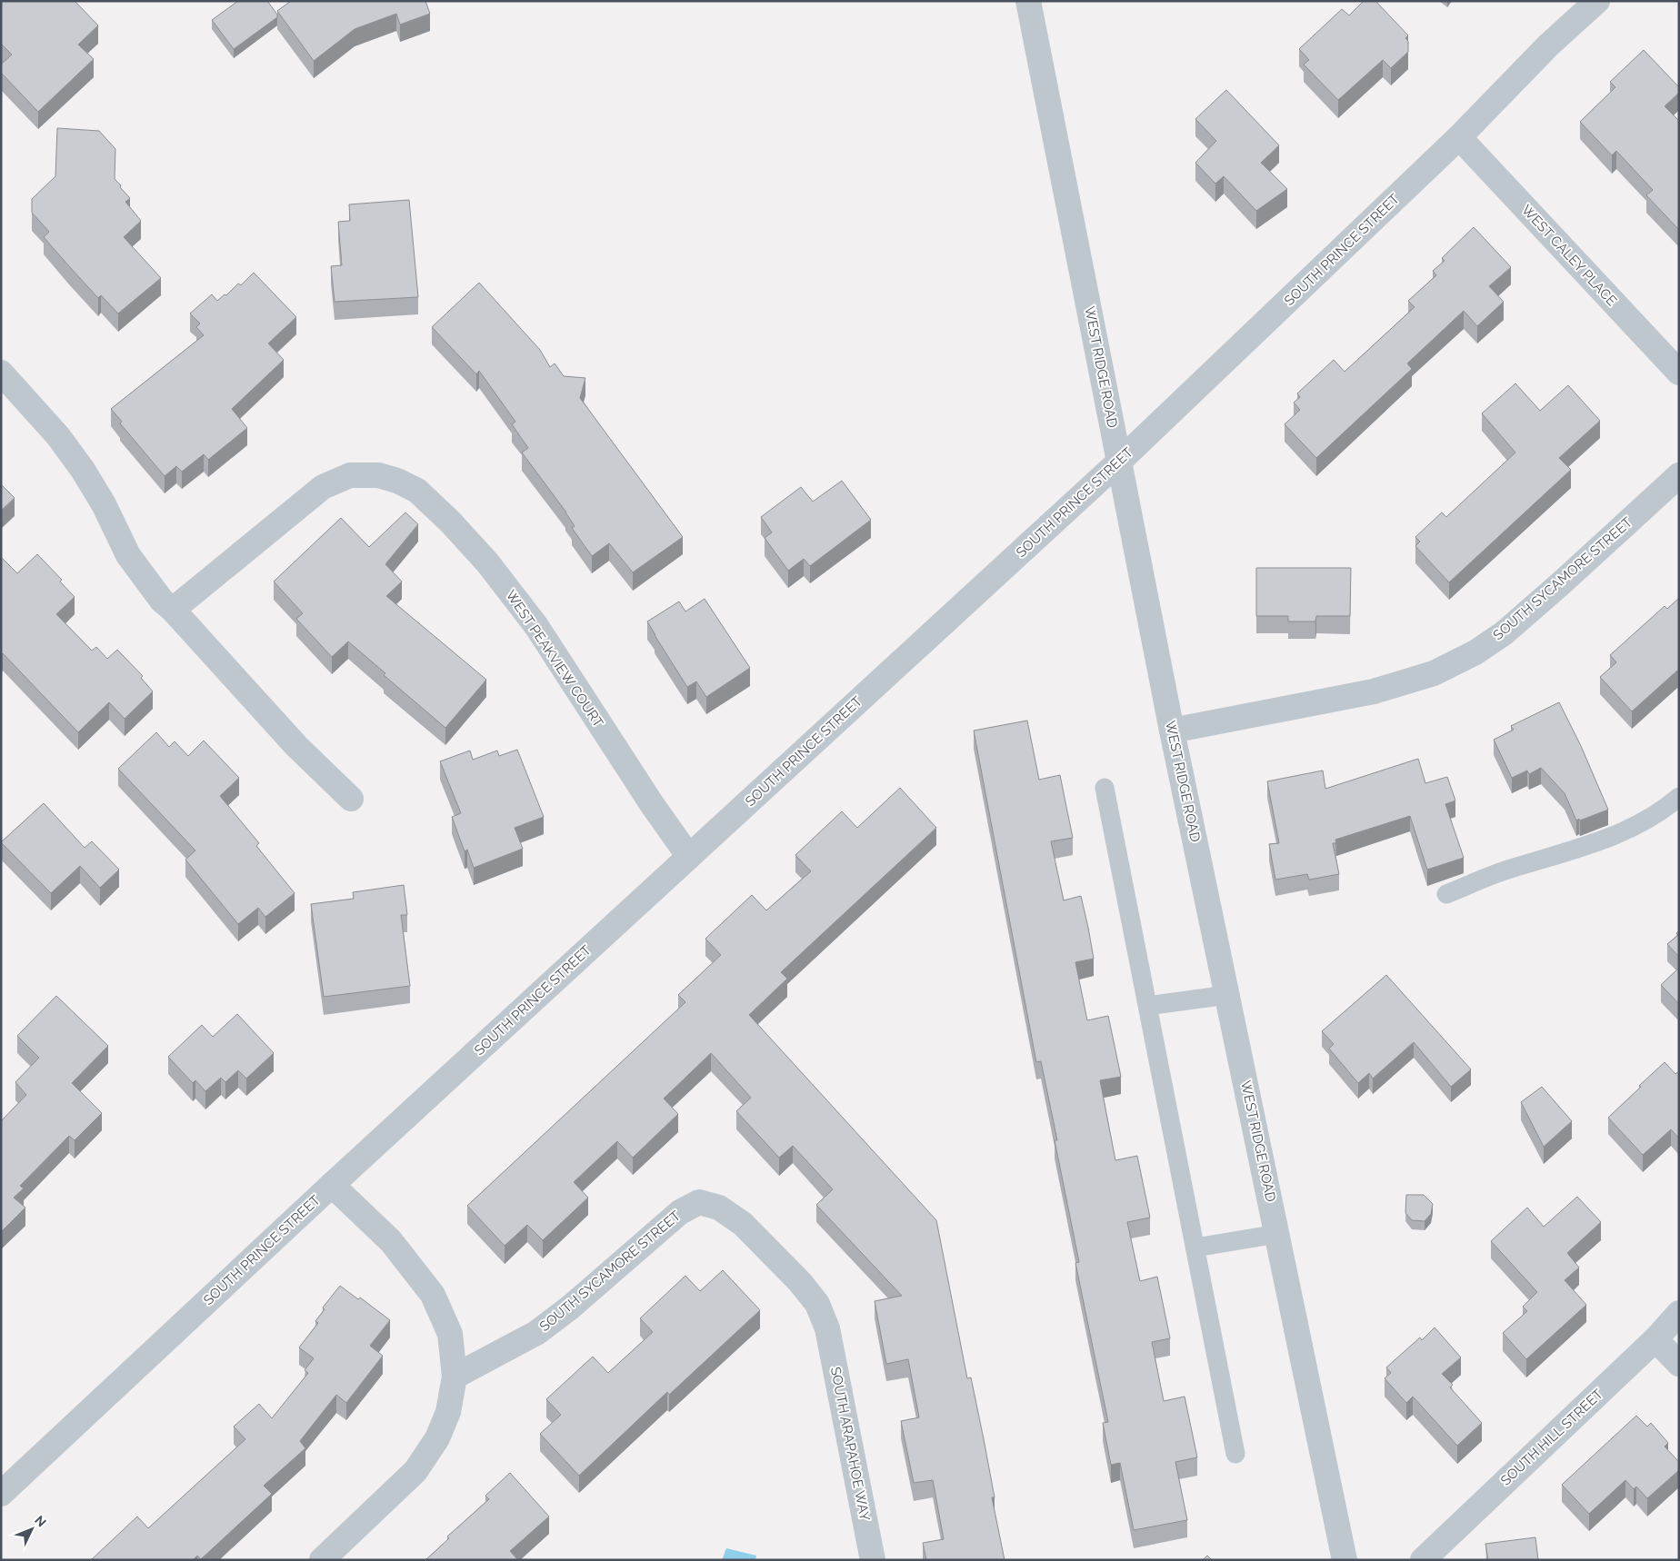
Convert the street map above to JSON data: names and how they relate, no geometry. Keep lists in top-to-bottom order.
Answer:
{
  "streets": {
    "street": [
      "SOUTH PRINCE STREET",
      "WEST CALEY PLACE",
      "WEST RIDGE ROAD",
      "SOUTH SYCAMORE STREET",
      "WEST PEAKVIEW COURT",
      "SOUTH HILL STREET",
      "SOUTH ARAPAHOE WAY"
    ]
  },
  "crossings": [
    ["SOUTH PRINCE STREET", "WEST CALEY PLACE"],
    ["SOUTH PRINCE STREET", "WEST RIDGE ROAD"],
    ["SOUTH PRINCE STREET", "WEST PEAKVIEW COURT"],
    ["WEST RIDGE ROAD", "SOUTH SYCAMORE STREET"],
    ["SOUTH SYCAMORE STREET", "SOUTH ARAPAHOE WAY"]
  ],
  "north": "top right"
}
